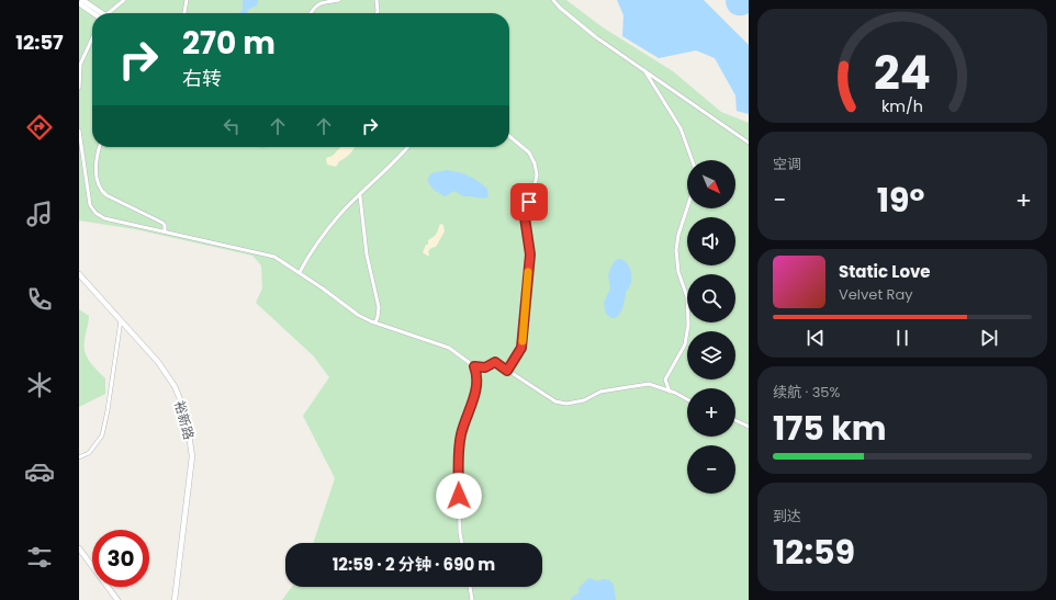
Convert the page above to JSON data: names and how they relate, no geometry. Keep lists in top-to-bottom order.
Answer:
{
  "streets": {
    "street": ["裕新路"]
  },
  "north": "bottom right",
  "page": {
    "tabs": "12:57",
    "turn": ["270 m", "右转"],
    "tile": [
      "空调",
      ["续航 · 35%", "175 km"],
      ["到达", "12:59"]
    ],
    "map_buttons": ["+", "−"],
    "heat": ["−", "19°", "+"],
    "song": ["Static Love", "Velvet Ray"],
    "limit": "30",
    "trip": "12:59 · 2 分钟 · 690 m",
    "gauge": ["24", "km/h"]
  }
}
